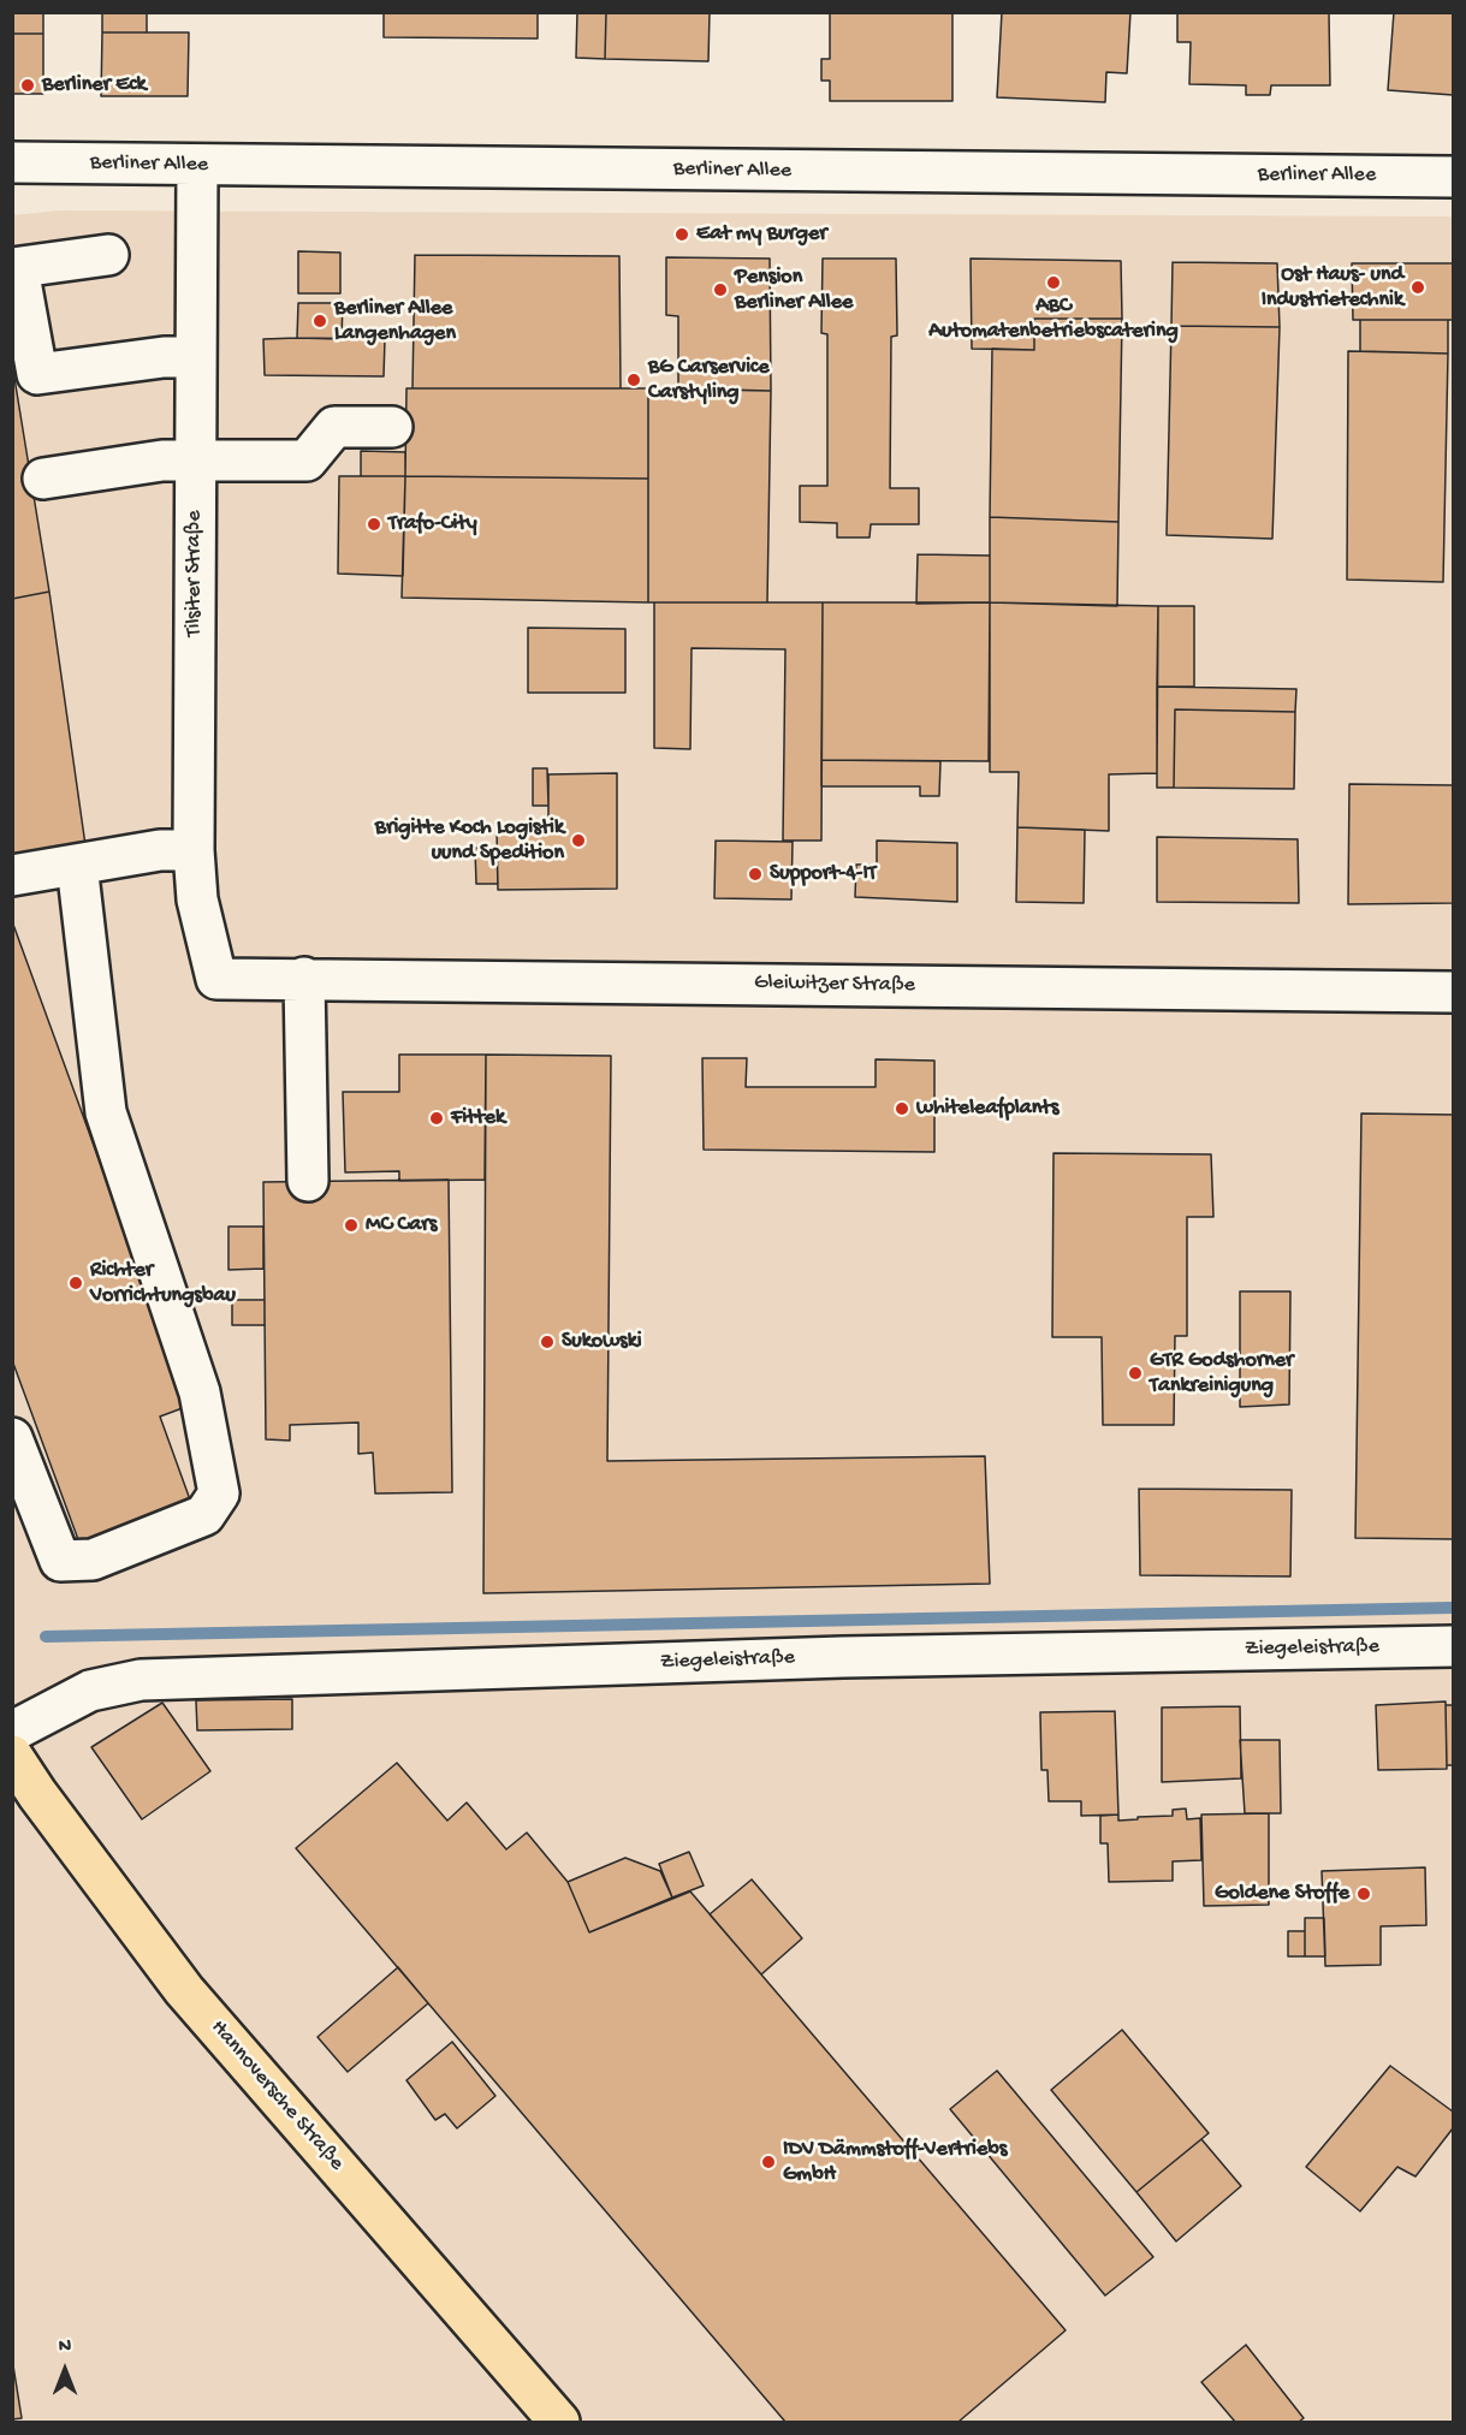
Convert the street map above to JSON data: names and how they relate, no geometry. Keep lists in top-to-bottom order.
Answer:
{
  "streets": {
    "main road": ["Hannoversche Straße"],
    "street": [
      "Berliner Allee",
      "Tilsiter Straße",
      "Gleiwitzer Straße",
      "Ziegeleistraße"
    ]
  },
  "crossings": [
    ["Berliner Allee", "Tilsiter Straße"],
    ["Tilsiter Straße", "Gleiwitzer Straße"]
  ],
  "places": [
    "Berliner Eck",
    "Eat my Burger",
    "ABC Automatenbetriebscatering",
    "Ost Haus- und Industrietechnik",
    "Pension Berliner Allee",
    "Berliner Allee Langenhagen",
    "BG Carservice Carstyling",
    "Trafo-City",
    "Brigitte Koch Logistik uund Spedition",
    "Support-4-IT",
    "whiteleafplants",
    "Fittek",
    "MC Cars",
    "Richter Vorrichtungsbau",
    "Sukowski",
    "GTR Godshorner Tankreinigung",
    "Goldene Stoffe",
    "IDV Dämmstoff-Vertriebs GmbH"
  ],
  "north": "top"
}
